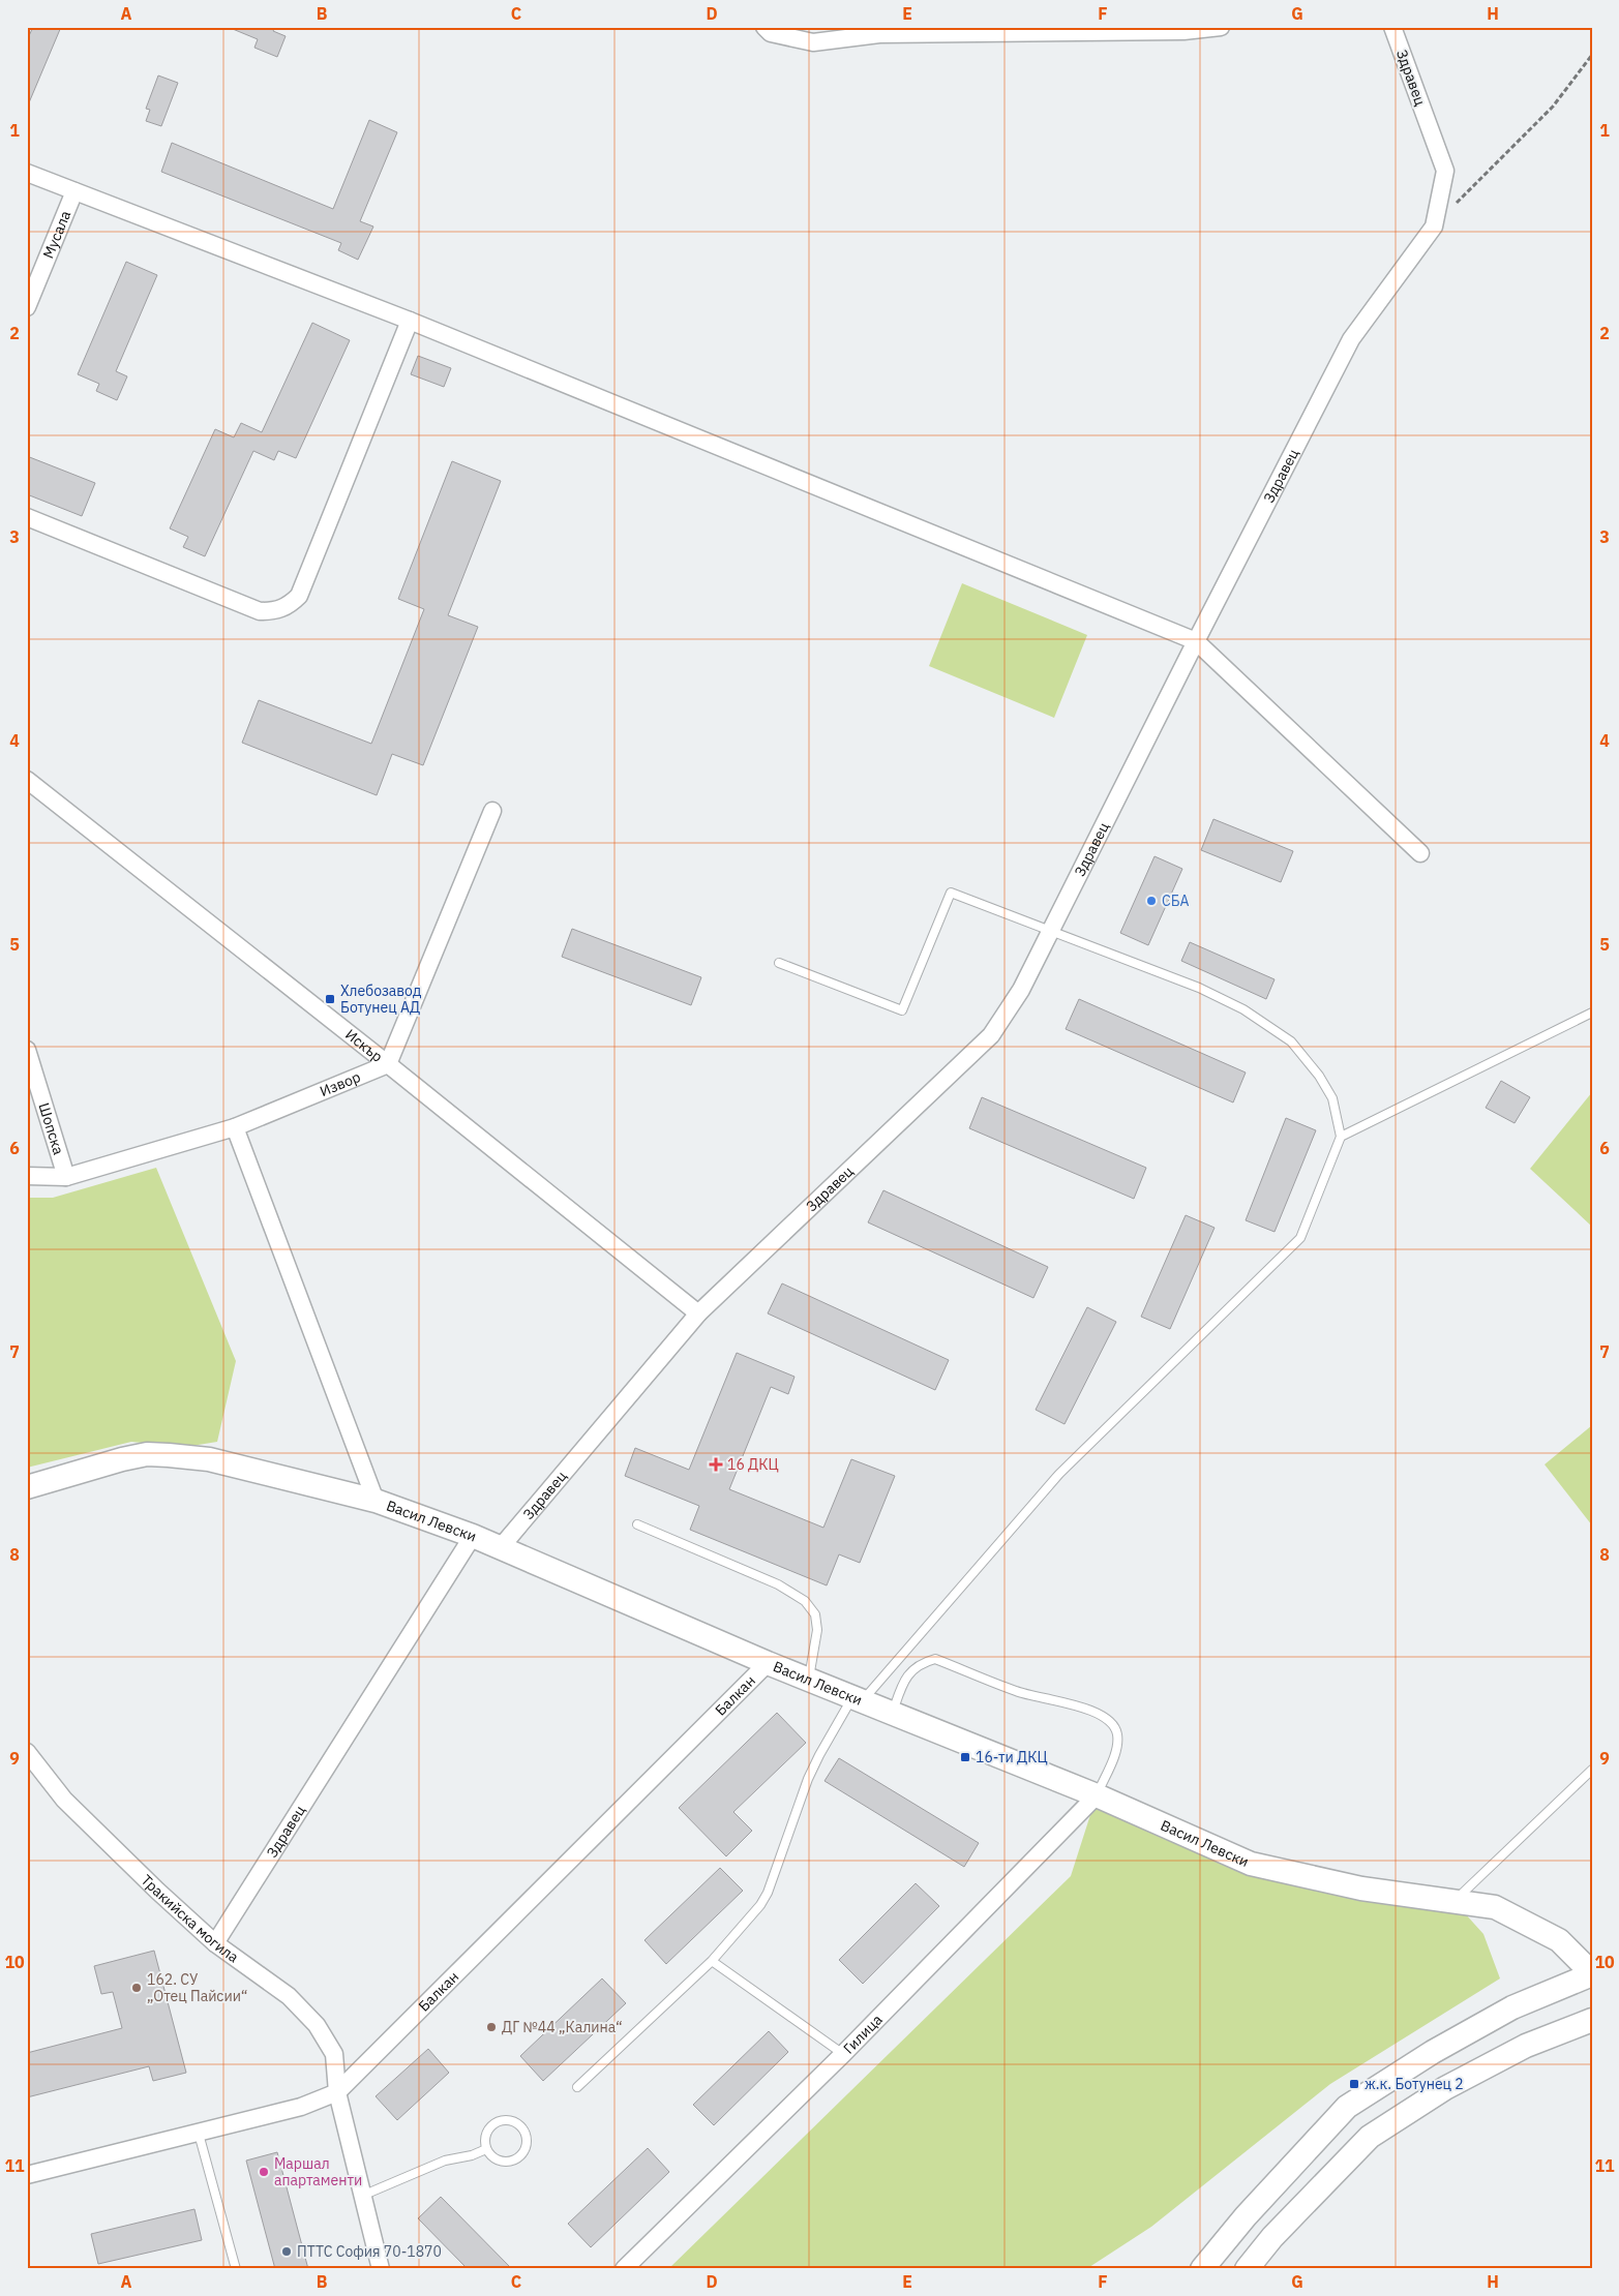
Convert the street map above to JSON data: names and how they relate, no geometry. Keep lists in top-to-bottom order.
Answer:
{
  "streets": {
    "street": [
      "Здравец",
      "Мусала",
      "Искър",
      "Извор",
      "Шопска",
      "Васил Левски",
      "Балкан",
      "Тракийска могила",
      "Гилица"
    ]
  },
  "crossings": [
    ["Здравец", "Искър"],
    ["Здравец", "Васил Левски"],
    ["Здравец", "Тракийска могила"],
    ["Искър", "Извор"],
    ["Извор", "Шопска"],
    ["Васил Левски", "Балкан"],
    ["Васил Левски", "Гилица"],
    ["Балкан", "Тракийска могила"]
  ],
  "places": {
    "other": [
      "СБА",
      "162. СУ „Отец Пайсии“",
      "ДГ №44 „Калина“",
      "Маршал апартаменти",
      "ПТТС София 70-1870"
    ],
    "transit": ["Хлебозавод Ботунец АД", "16-ти ДКЦ", "ж.к. Ботунец 2"],
    "health": ["16 ДКЦ"]
  },
  "grid": {
    "columns": [
      "A",
      "B",
      "C",
      "D",
      "E",
      "F",
      "G",
      "H"
    ],
    "rows": [
      "1",
      "2",
      "3",
      "4",
      "5",
      "6",
      "7",
      "8",
      "9",
      "10",
      "11"
    ]
  }
}
